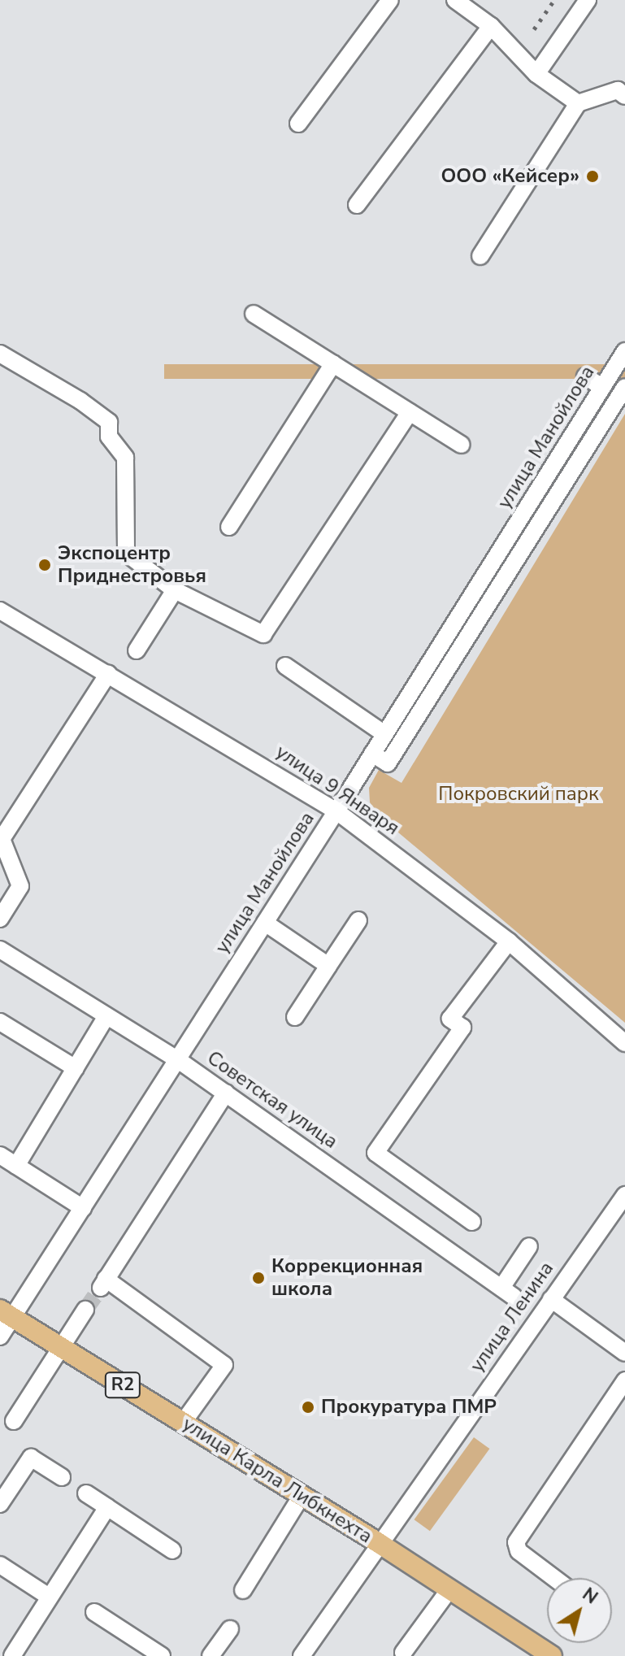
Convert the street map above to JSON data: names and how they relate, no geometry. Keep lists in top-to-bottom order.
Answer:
{
  "streets": {
    "main road": ["R2", "улица Карла Либкнехта"],
    "street": [
      "улица Манойлова",
      "улица 9 Января",
      "Советская улица",
      "улица Ленина"
    ]
  },
  "crossings": [
    ["улица Манойлова", "улица 9 Января"],
    ["улица Манойлова", "Советская улица"],
    ["улица Манойлова", "улица Карла Либкнехта"],
    ["улица Ленина", "улица Карла Либкнехта"]
  ],
  "parks": ["Покровский парк"],
  "places": [
    "ООО «Кейсер»",
    "Экспоцентр Приднестровья",
    "Коррекционная школа",
    "Прокуратура ПМР"
  ],
  "north": "top right"
}
